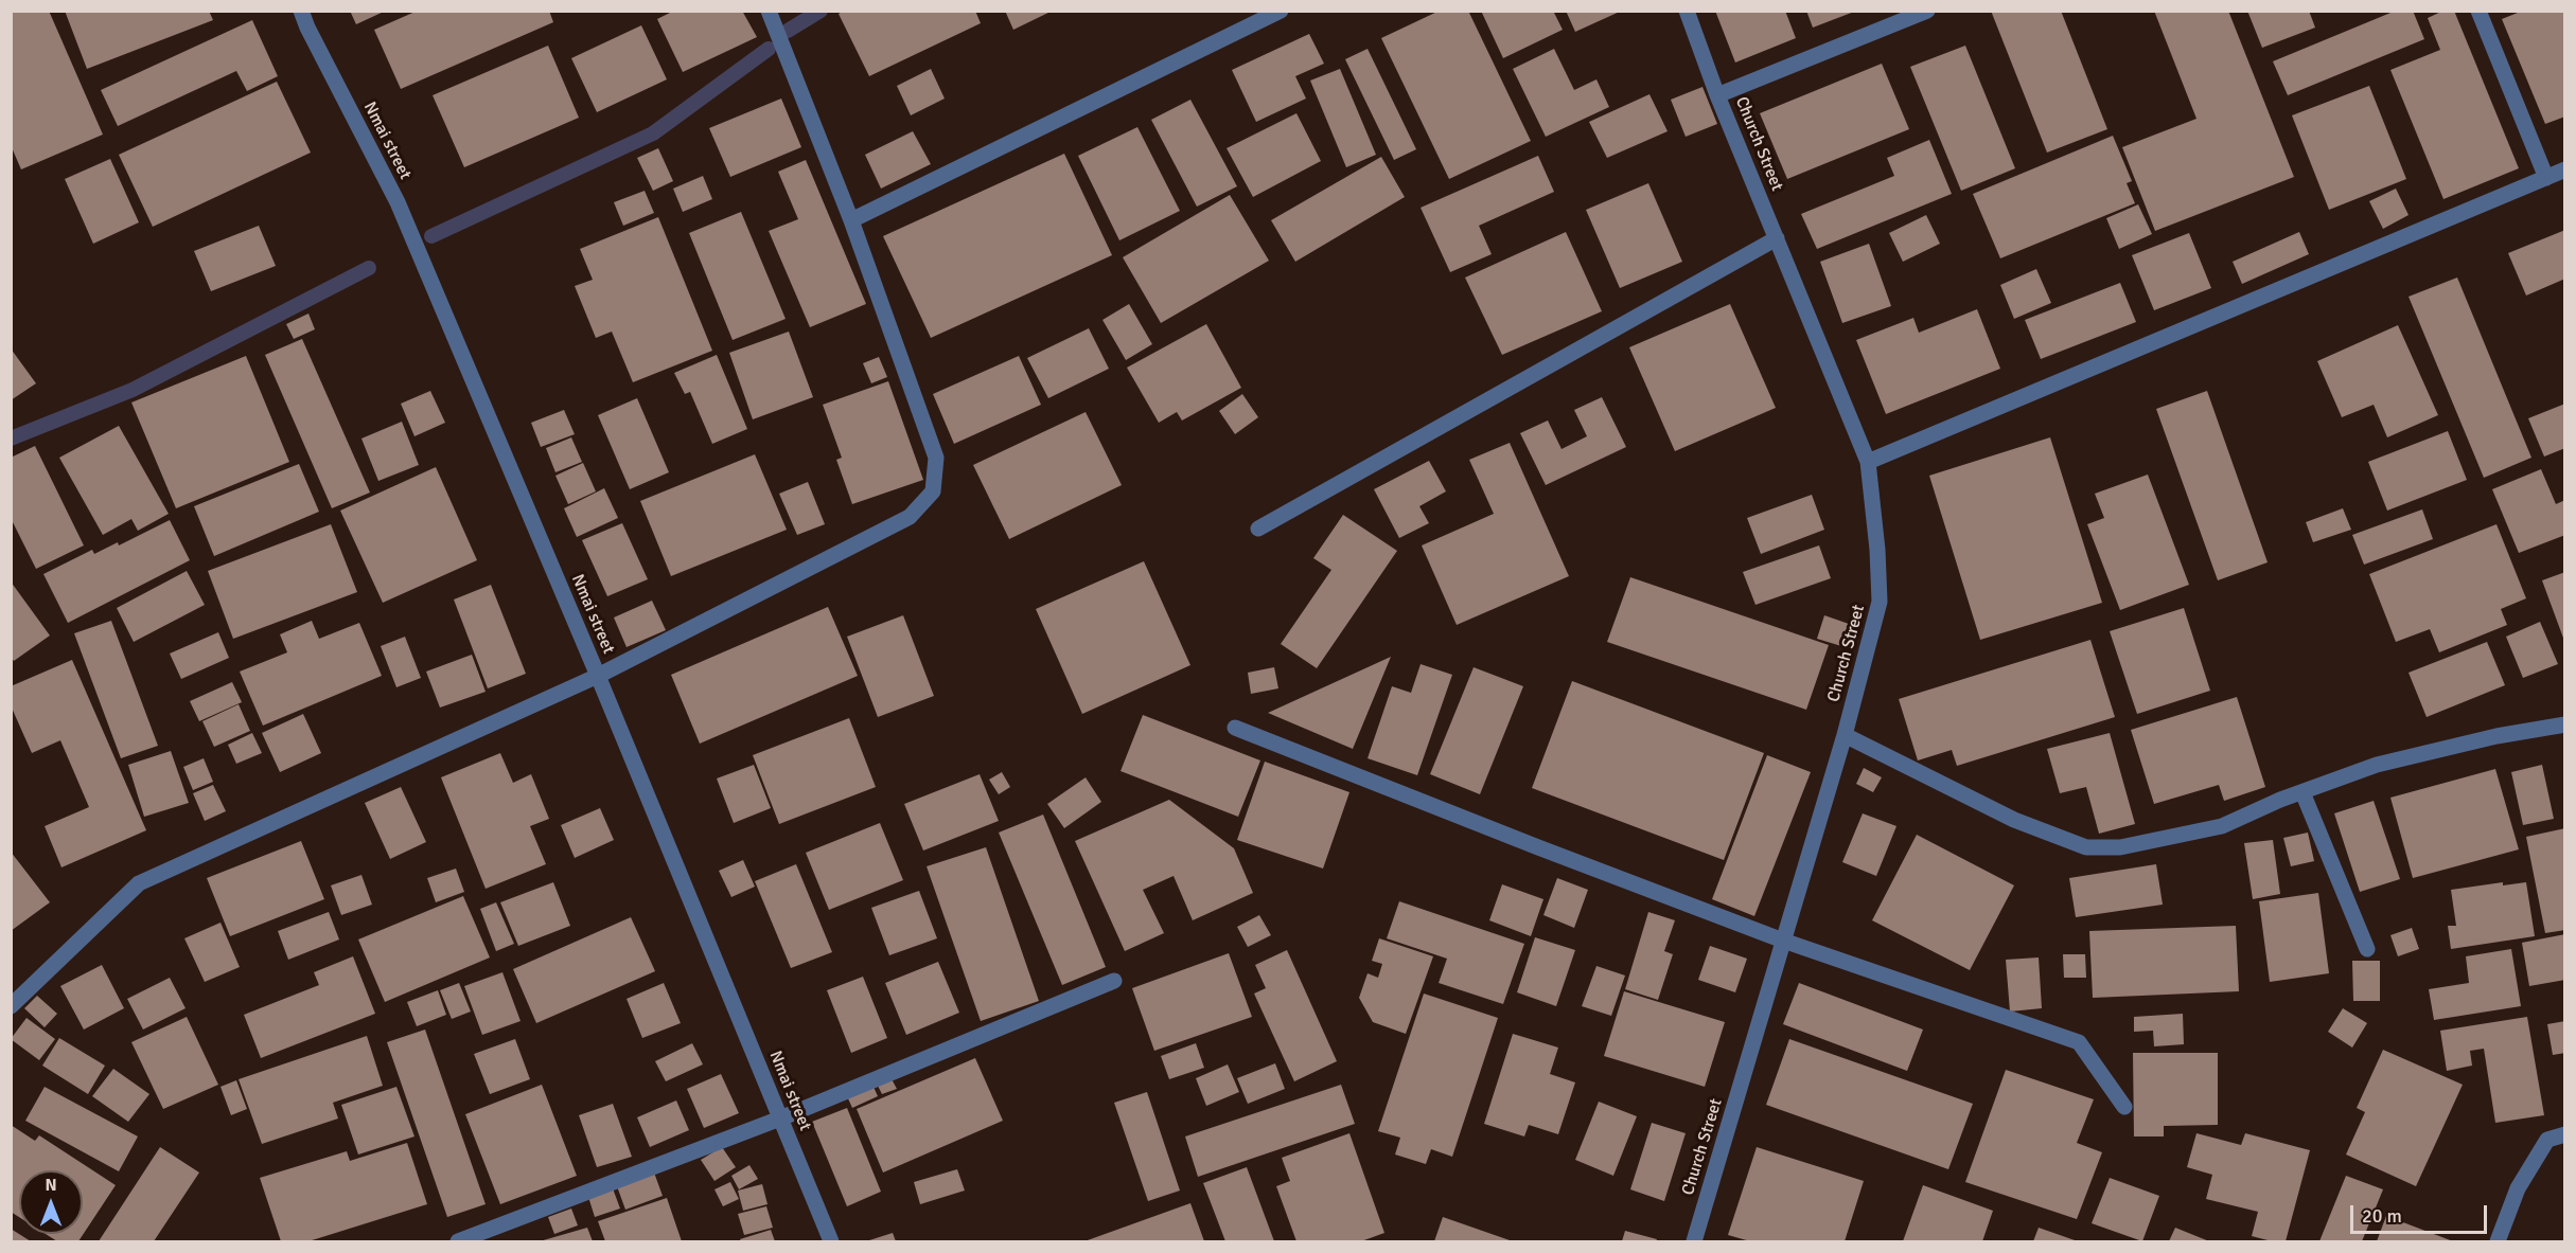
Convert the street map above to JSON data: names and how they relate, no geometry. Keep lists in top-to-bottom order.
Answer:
{
  "streets": {
    "street": ["Nmai street", "Church Street"]
  },
  "scale_bar": "20 m",
  "north": "top"
}
